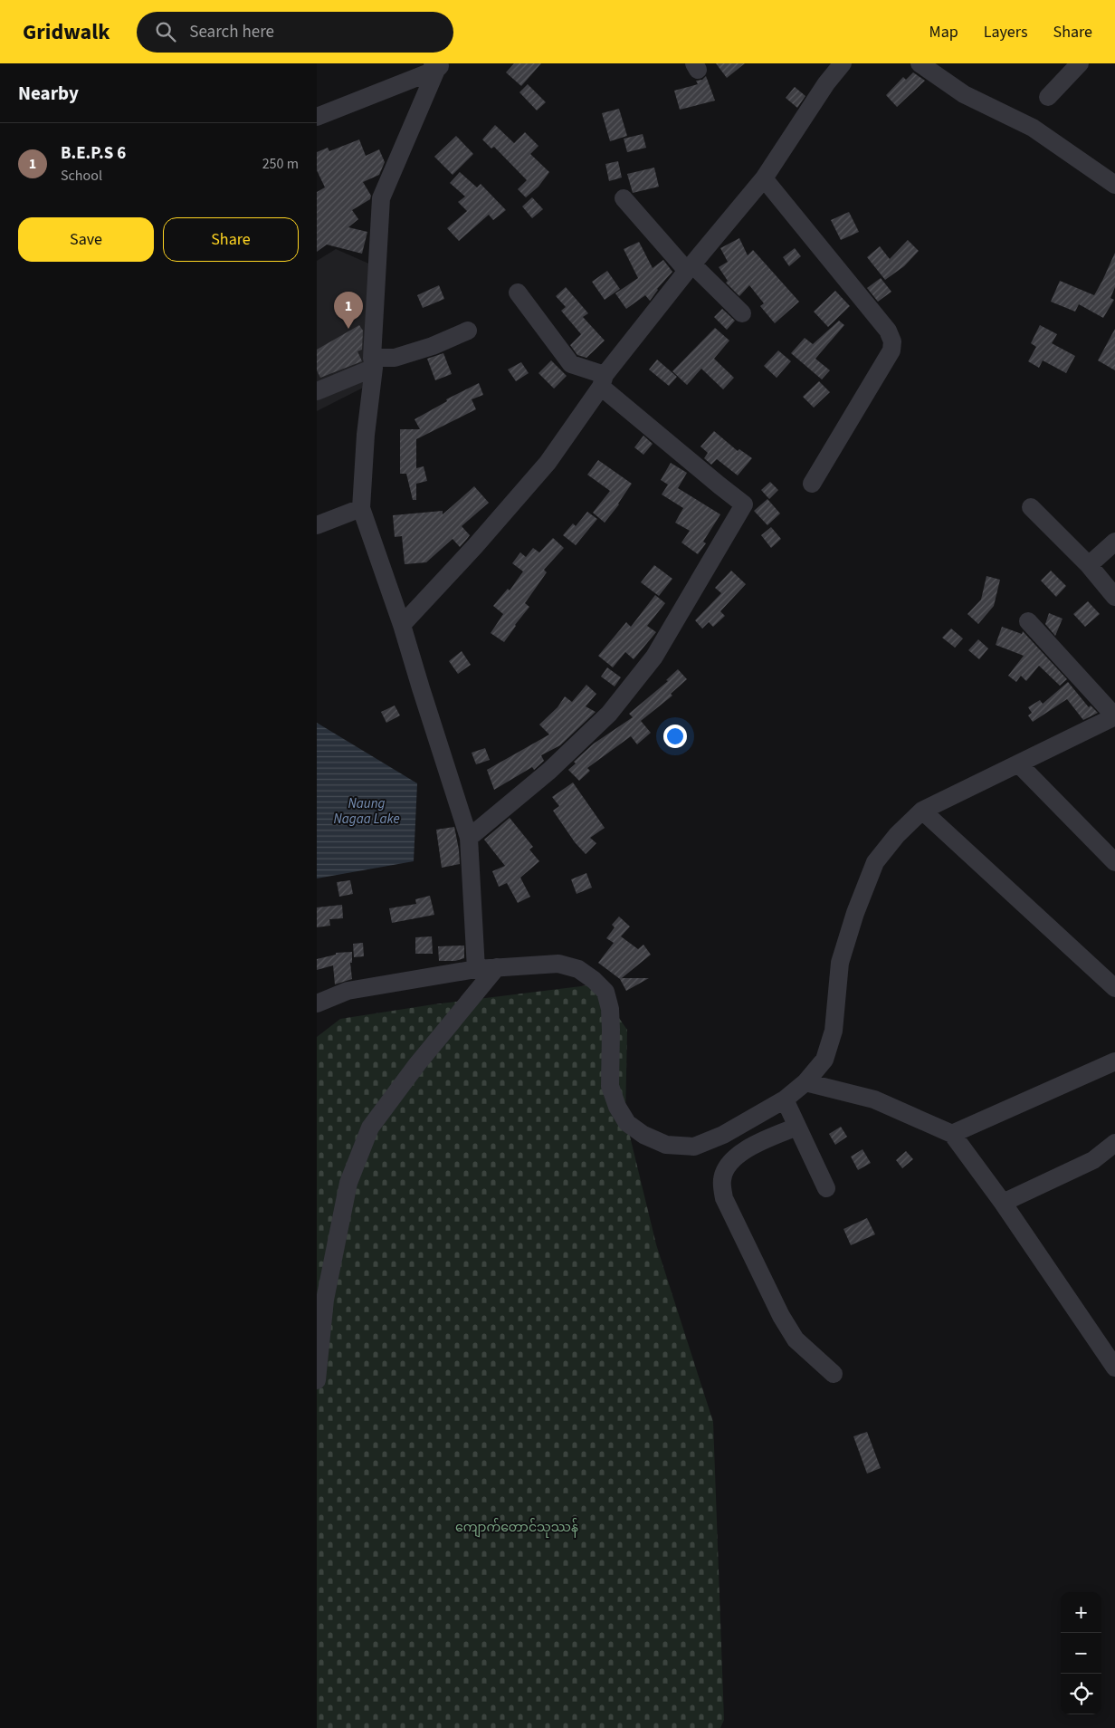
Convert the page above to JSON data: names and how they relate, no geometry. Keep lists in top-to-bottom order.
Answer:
{
  "water": ["Naung Nagaa Lake"],
  "parks": ["ကျောက်တောင်သုဿန်"],
  "page": {
    "header": "Gridwalk",
    "search": "Search here",
    "nav": ["Map", "Layers", "Share"],
    "heading": "Nearby",
    "list": [
      {
        "mark": "1",
        "name": "B.E.P.S 6",
        "note": "School",
        "value": "250 m"
      }
    ],
    "buttons": ["Save", "Share"],
    "pins": "1",
    "map_buttons": ["+", "−"]
  }
}
